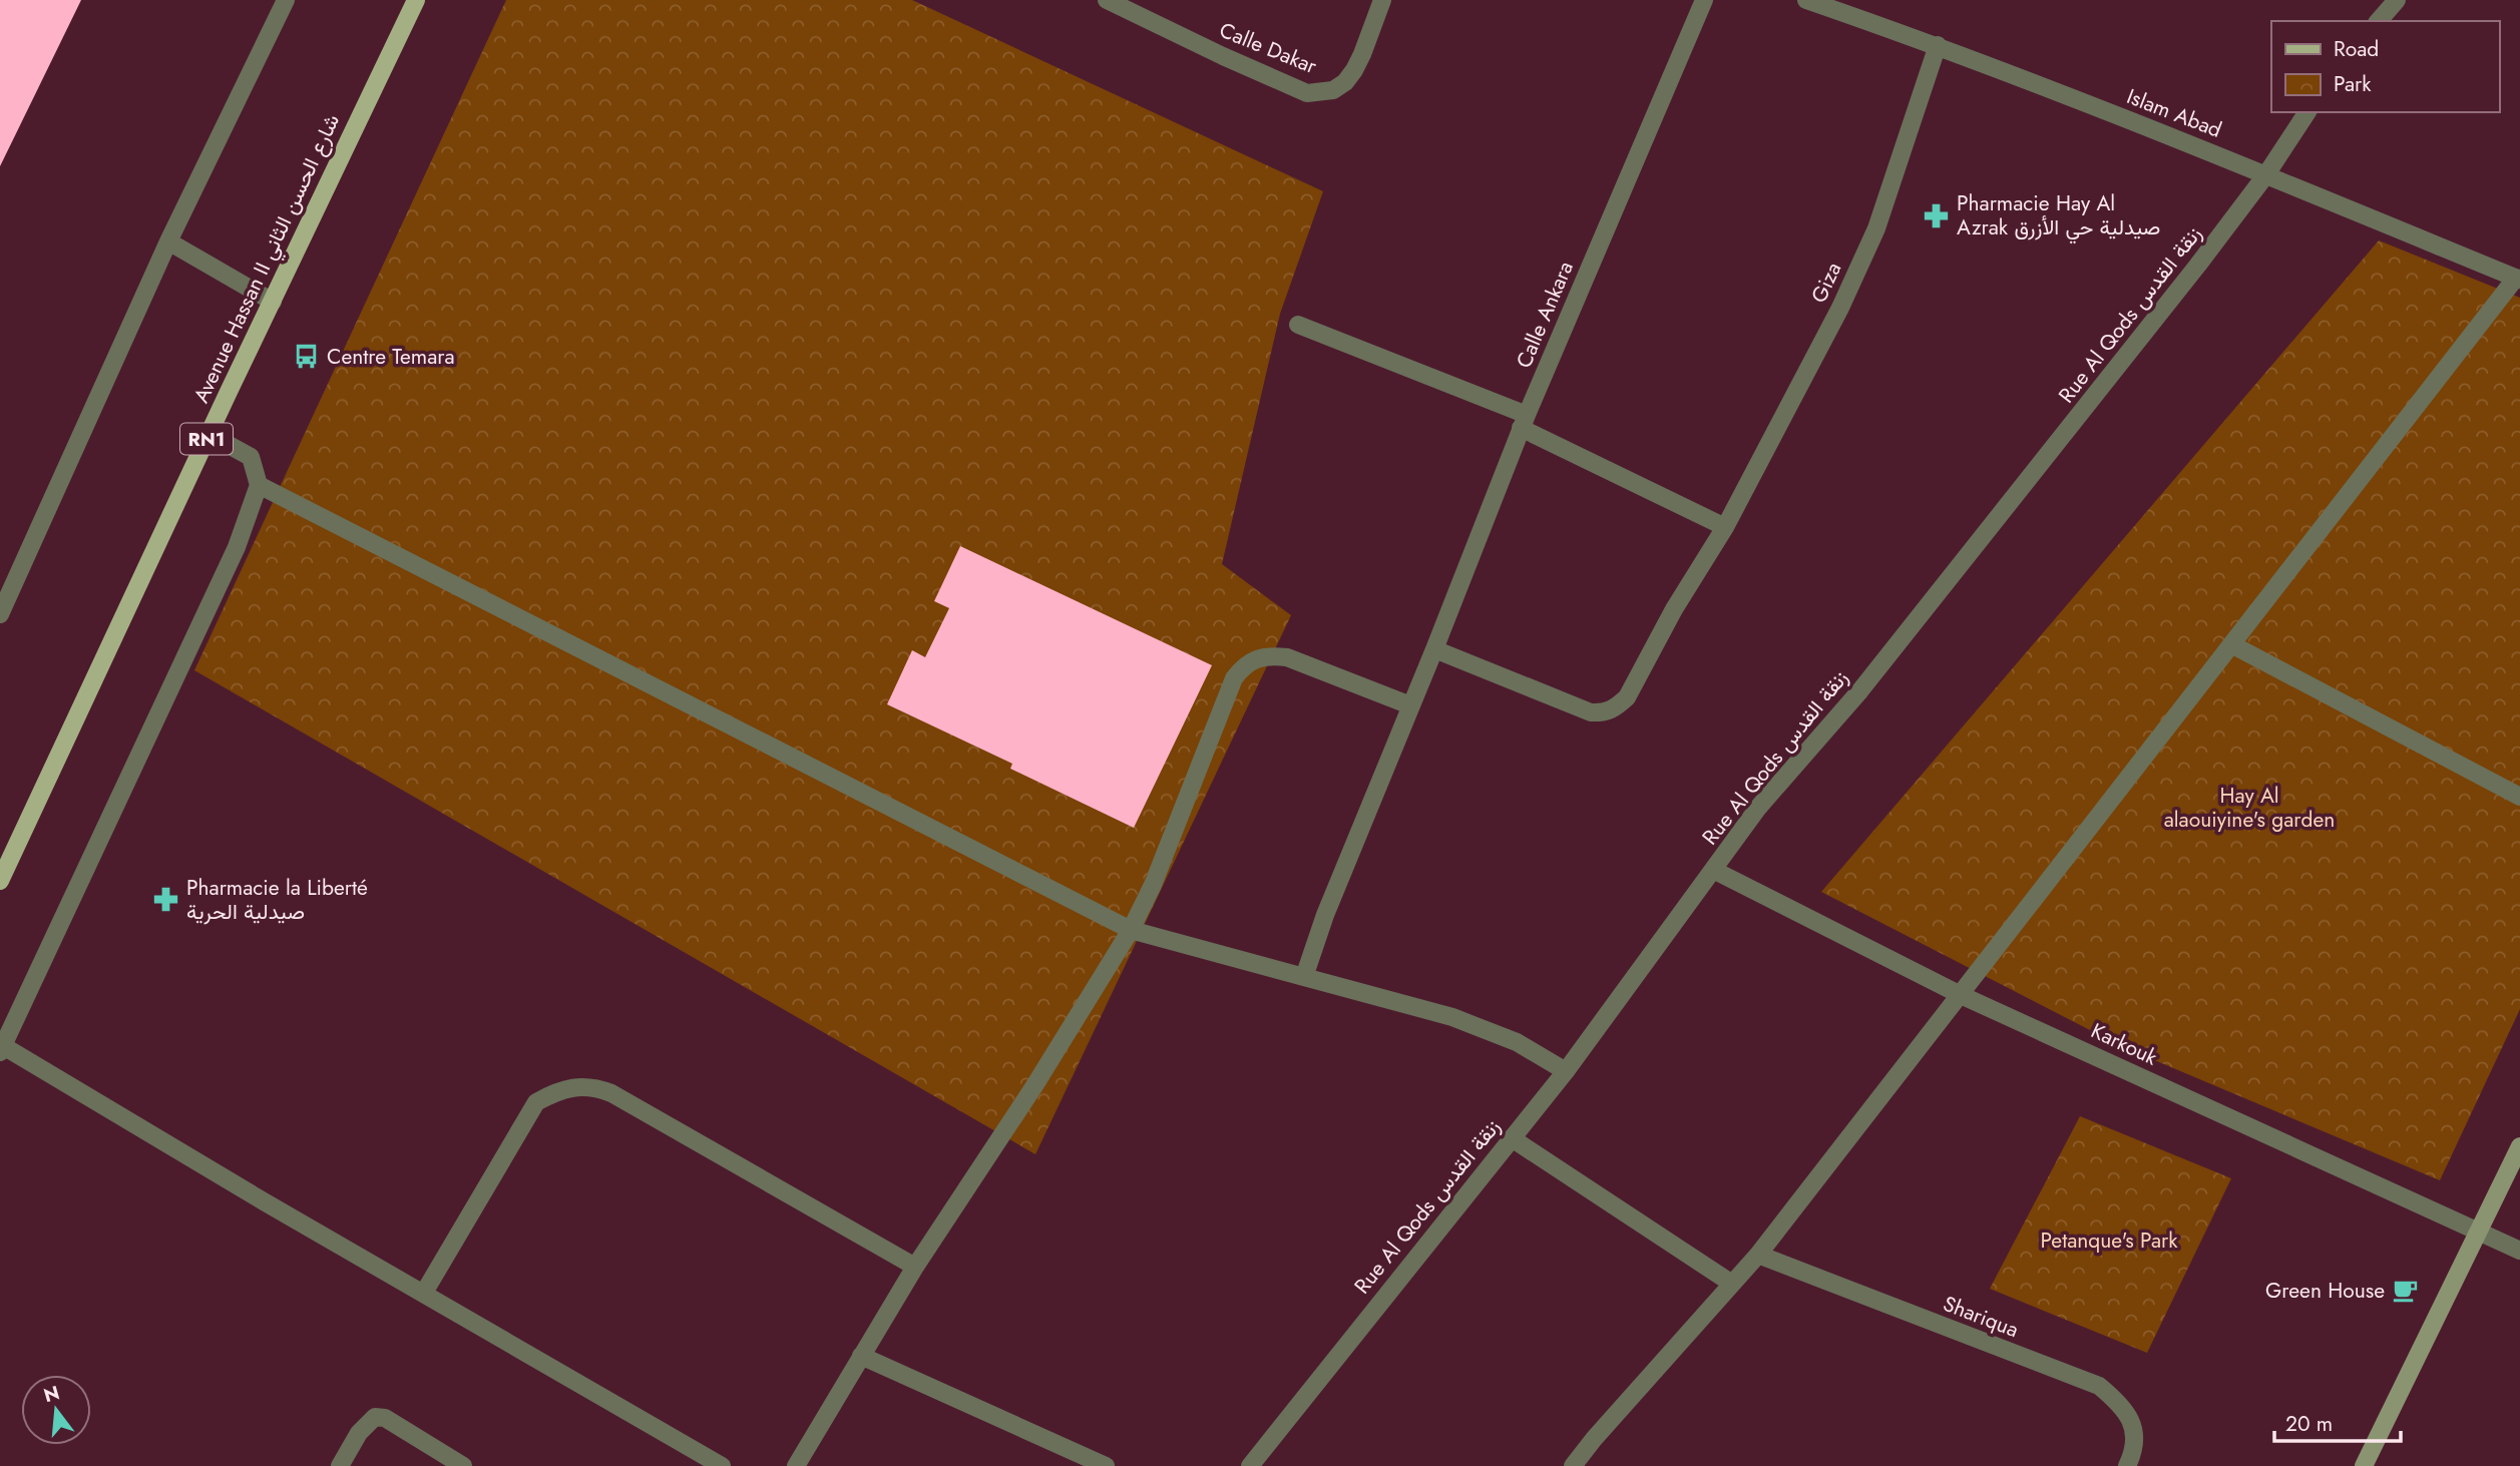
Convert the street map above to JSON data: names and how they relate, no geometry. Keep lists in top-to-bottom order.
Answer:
{
  "streets": {
    "main road": ["Avenue Hassan II شارع الحسن الثاني", "RN1"],
    "street": [
      "Calle Dakar",
      "Islam Abad",
      "Giza",
      "Calle Ankara",
      "Rue Al Qods زنقة القدس",
      "Karkouk",
      "Shariqua"
    ]
  },
  "crossings": [
    ["Islam Abad", "Giza"],
    ["Islam Abad", "Rue Al Qods زنقة القدس"],
    ["Giza", "Calle Ankara"],
    ["Rue Al Qods زنقة القدس", "Karkouk"]
  ],
  "parks": ["Hay Al alaouiyine's garden", "Petanque's Park"],
  "places": {
    "pharmacy": ["Pharmacie Hay Al Azrak صيدلية حي الأزرق", "Pharmacie la Liberté صيدلية الحرية"],
    "bus stop": ["Centre Temara"],
    "cafe": ["Green House"]
  },
  "legend": ["Road", "Park"],
  "scale_bar": "20 m",
  "north": "top"
}
